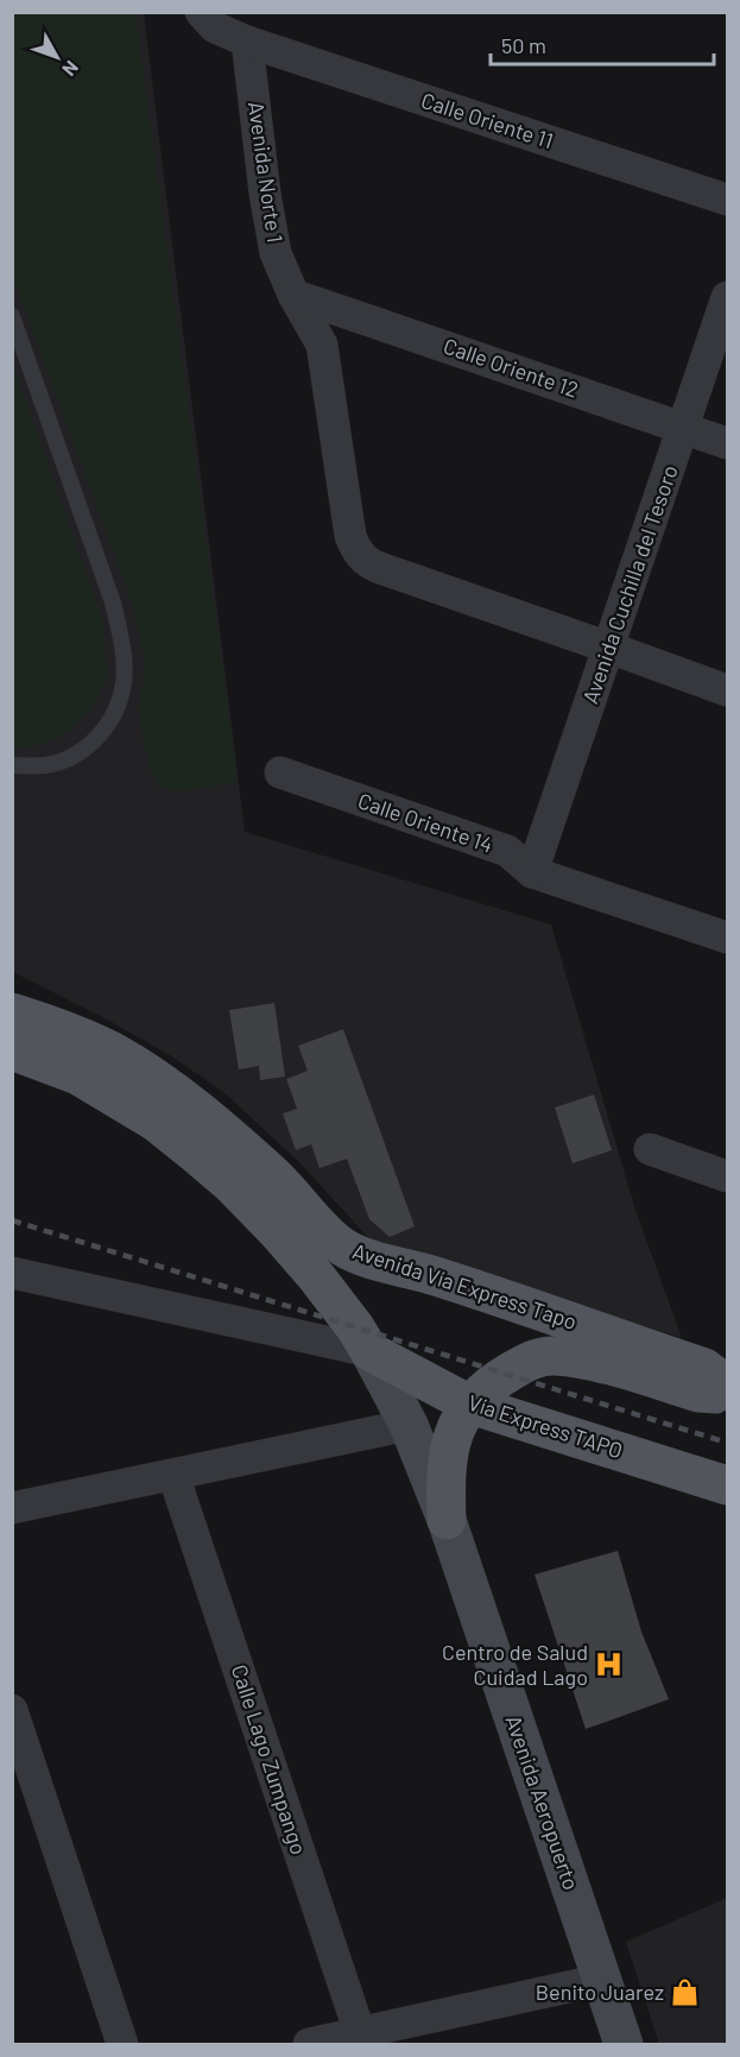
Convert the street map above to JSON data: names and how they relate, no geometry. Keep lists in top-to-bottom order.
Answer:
{
  "streets": {
    "main road": ["Avenida Vía Express Tapo", "Vía Express TAPO", "Avenida Aeropuerto"],
    "street": [
      "Calle Oriente 11",
      "Avenida Norte 1",
      "Calle Oriente 12",
      "Avenida Cuchilla del Tesoro",
      "Calle Oriente 14",
      "Calle Lago Zumpango"
    ]
  },
  "crossings": [
    ["Calle Oriente 11", "Avenida Norte 1"],
    ["Avenida Norte 1", "Calle Oriente 12"],
    ["Avenida Norte 1", "Avenida Cuchilla del Tesoro"],
    ["Calle Oriente 12", "Avenida Cuchilla del Tesoro"],
    ["Avenida Cuchilla del Tesoro", "Calle Oriente 14"],
    ["Vía Express TAPO", "Avenida Aeropuerto"]
  ],
  "places": {
    "hospital": ["Centro de Salud Cuidad Lago"],
    "shop": ["Benito Juarez"]
  },
  "scale_bar": "50 m",
  "north": "bottom right"
}
